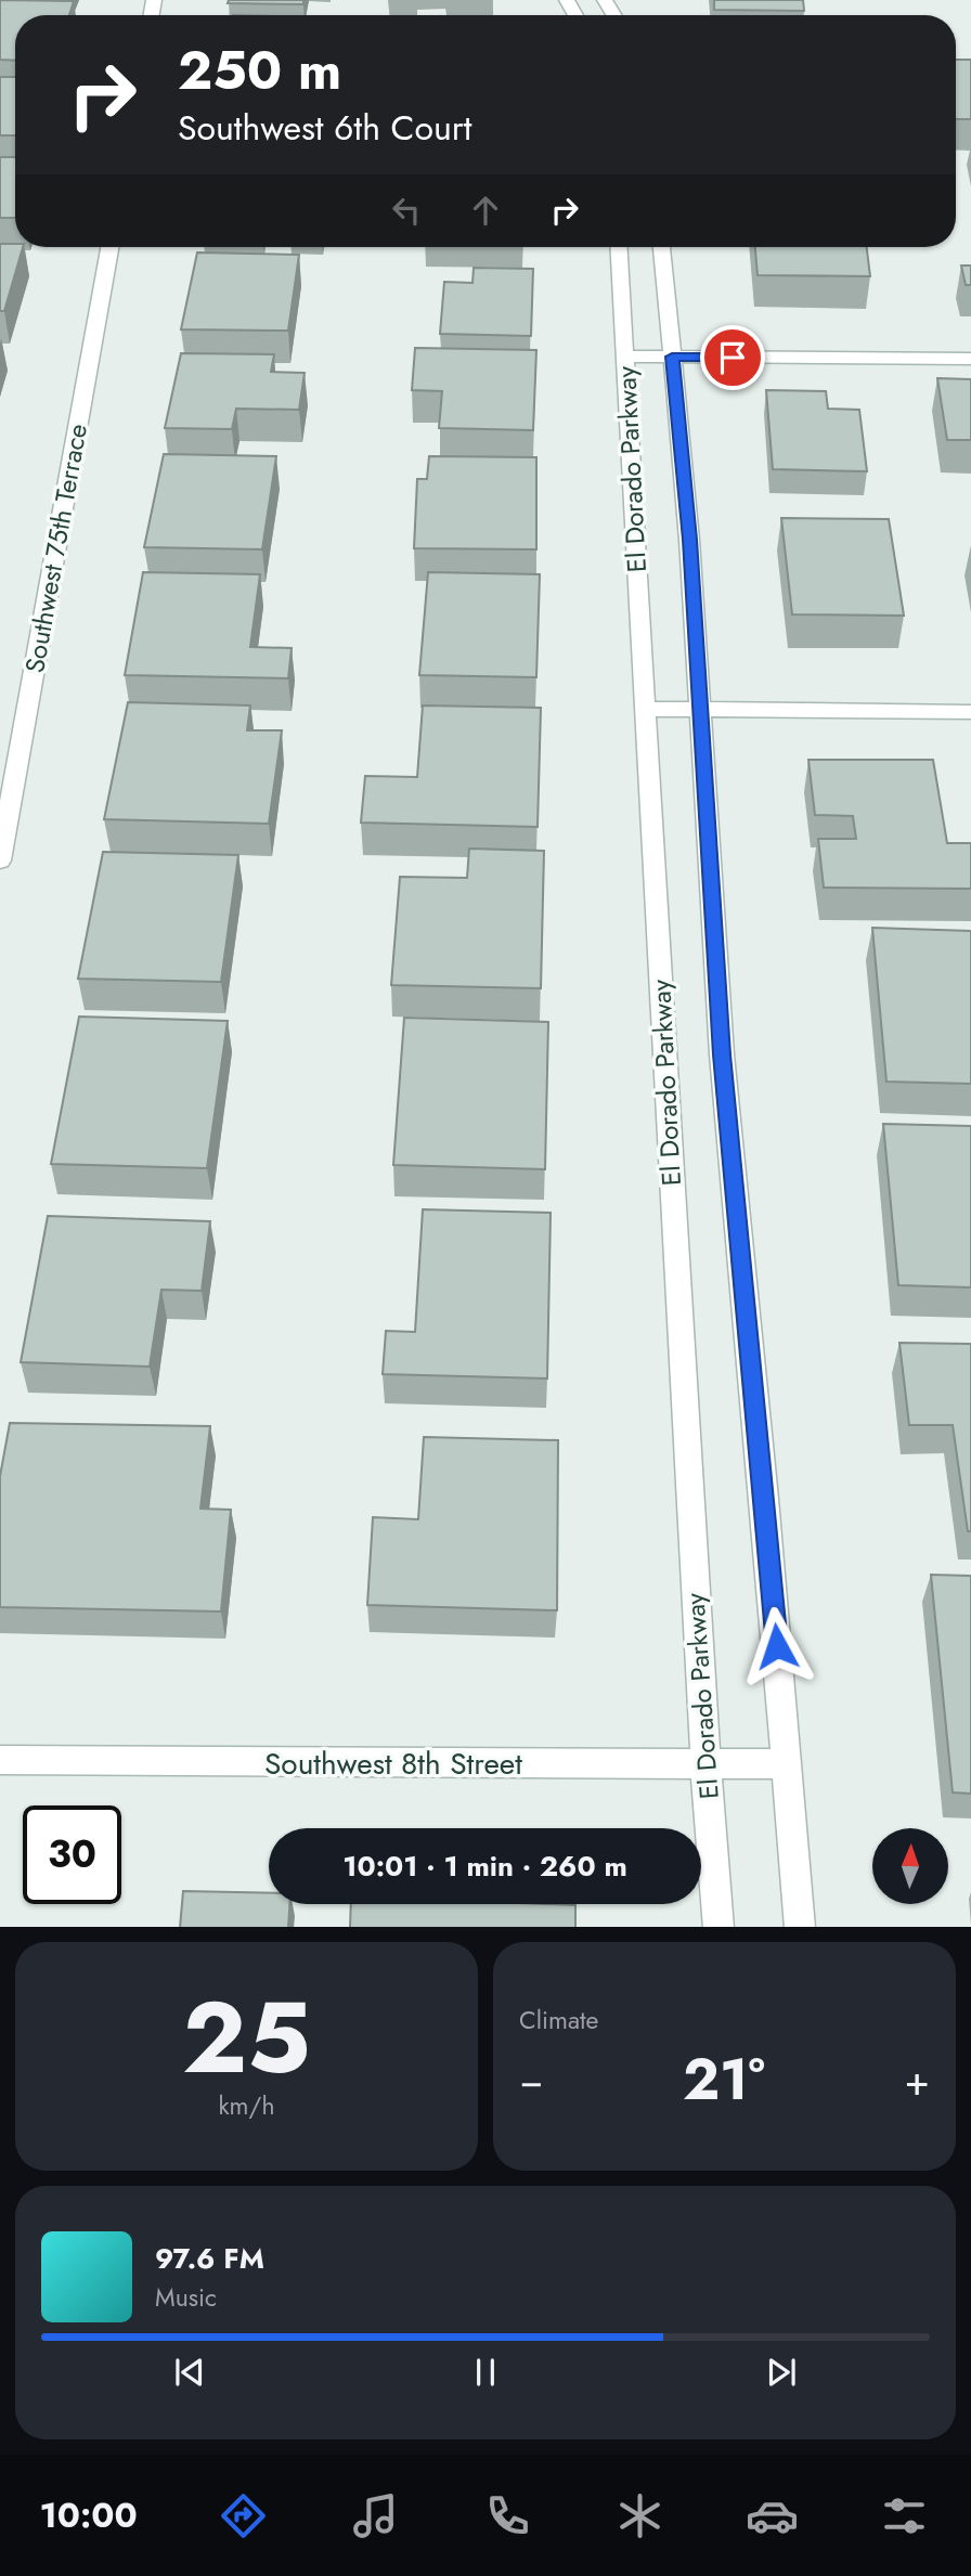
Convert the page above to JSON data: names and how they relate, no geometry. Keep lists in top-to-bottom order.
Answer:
{
  "streets": {
    "street": ["El Dorado Parkway", "Southwest 75th Terrace", "Southwest 8th Street"]
  },
  "crossings": [
    ["El Dorado Parkway", "Southwest 8th Street"]
  ],
  "north": "top",
  "page": {
    "turn": ["250 m", "Southwest 6th Court"],
    "limit": "30",
    "trip": "10:01 · 1 min · 260 m",
    "tile": [
      ["25", "km/h"],
      "Climate"
    ],
    "heat": ["−", "21°", "+"],
    "song": ["97.6 FM", "Music"],
    "tabs": "10:00"
  }
}
